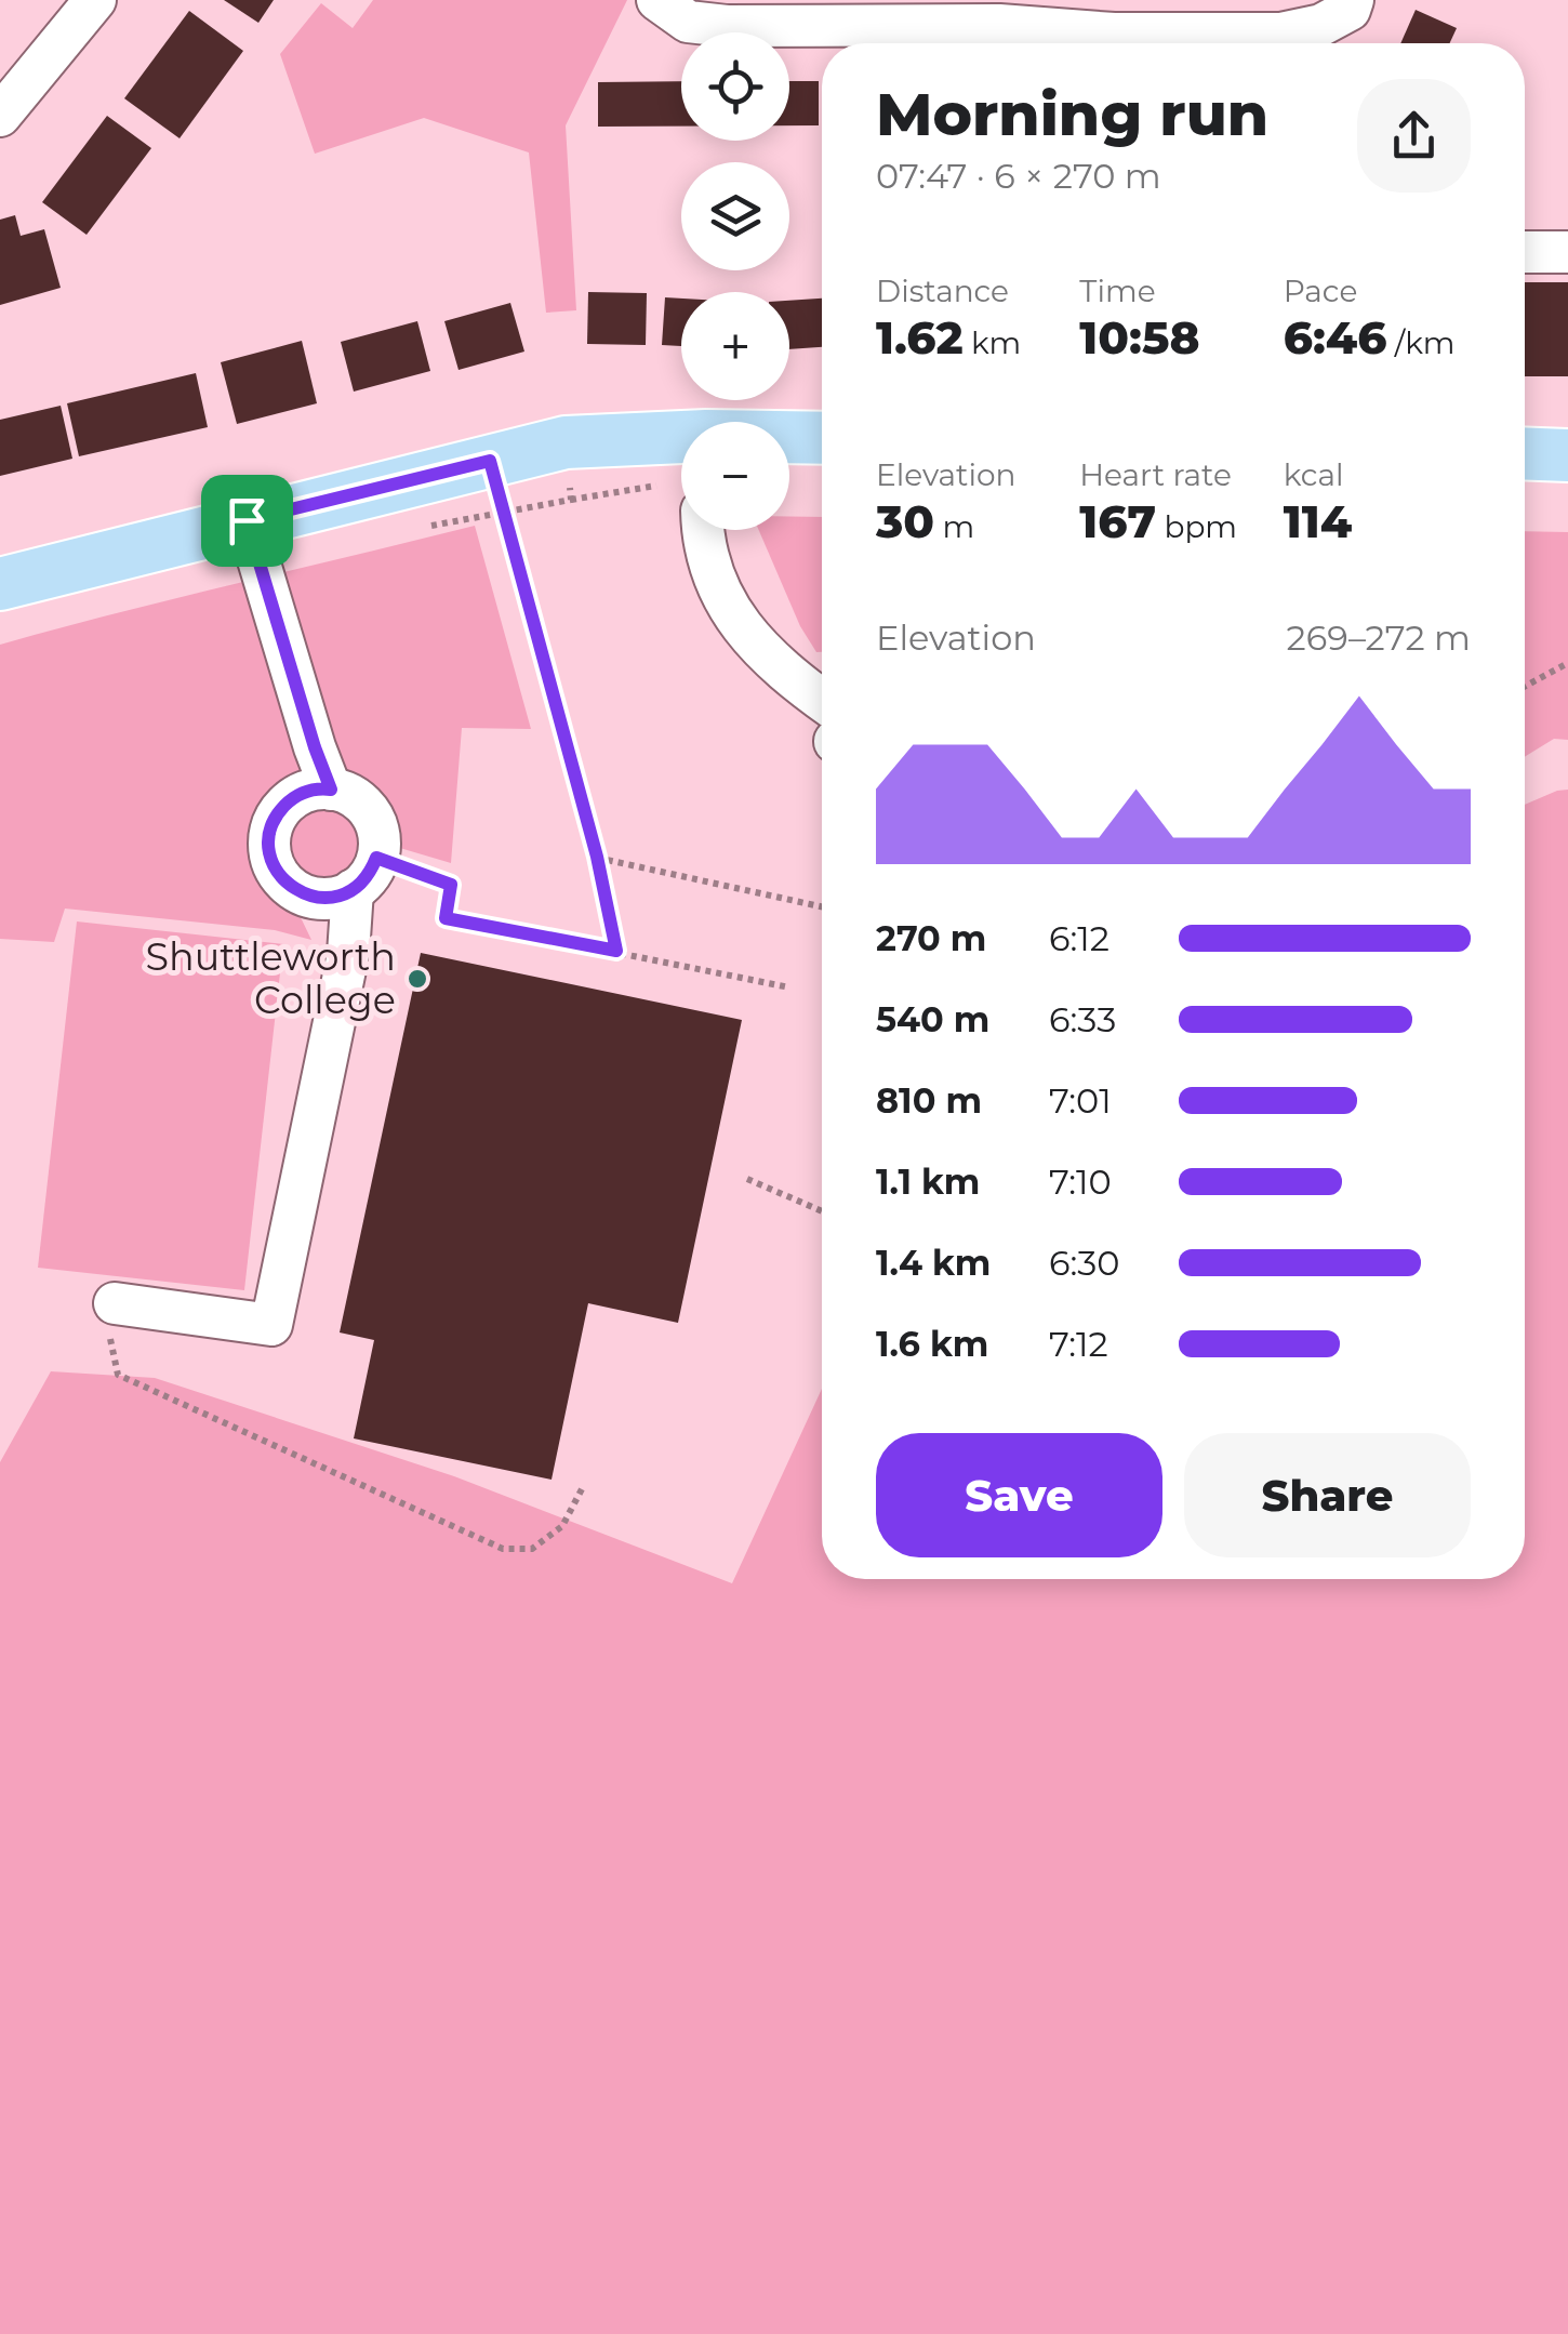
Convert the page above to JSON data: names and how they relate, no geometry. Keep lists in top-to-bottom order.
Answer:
{
  "places": ["Shuttleworth College"],
  "page": {
    "map_buttons": ["+", "−"],
    "heading": ["Morning run", "07:47 · 6 × 270 m"],
    "stats": [
      ["Distance", "1.62 km"],
      ["Time", "10:58"],
      ["Pace", "6:46 /km"],
      ["Elevation", "30 m"],
      ["Heart rate", "167 bpm"],
      ["kcal", "114"]
    ],
    "chart": ["Elevation", "269–272 m"],
    "list": [
      {
        "name": "270 m",
        "note": "6:12"
      },
      {
        "name": "540 m",
        "note": "6:33"
      },
      {
        "name": "810 m",
        "note": "7:01"
      },
      {
        "name": "1.1 km",
        "note": "7:10"
      },
      {
        "name": "1.4 km",
        "note": "6:30"
      },
      {
        "name": "1.6 km",
        "note": "7:12"
      }
    ],
    "buttons": ["Save", "Share"]
  }
}
